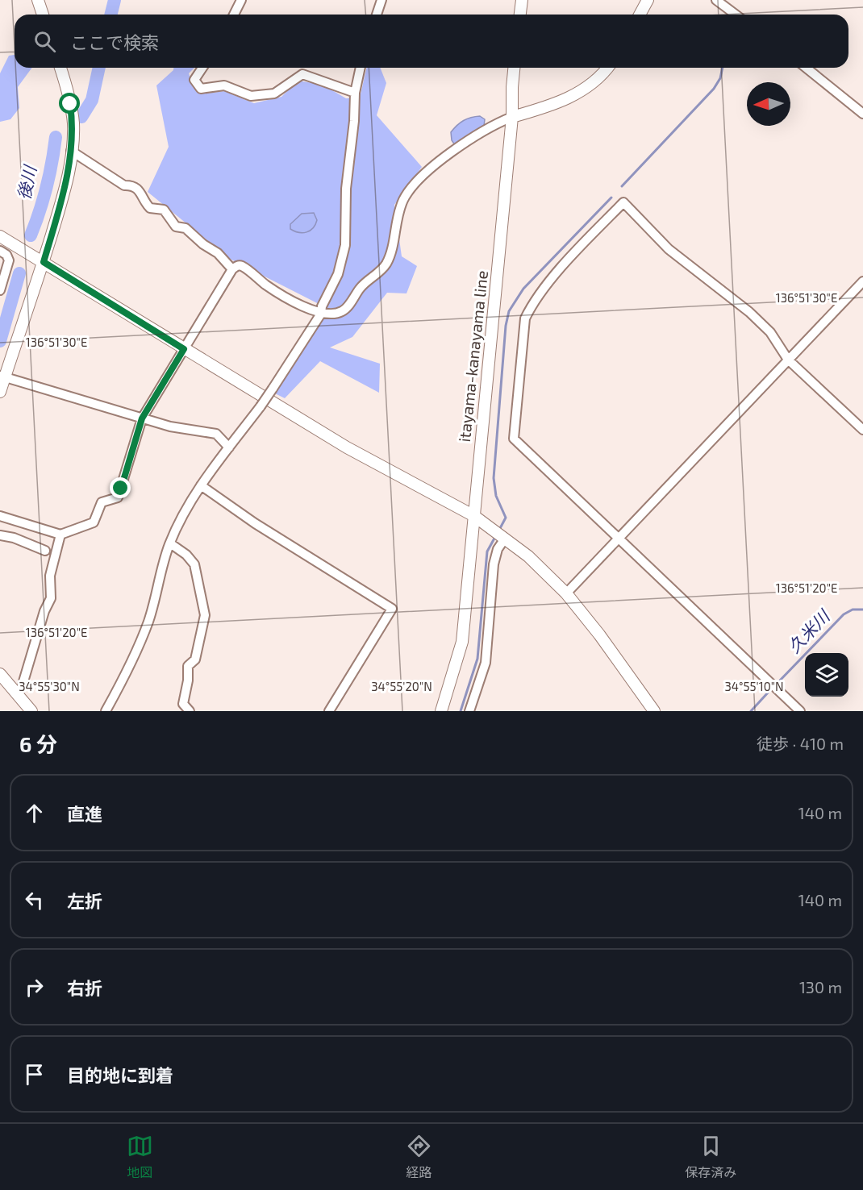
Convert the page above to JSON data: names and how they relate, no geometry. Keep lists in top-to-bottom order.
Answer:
{
  "streets": {
    "street": ["itayama-kanayama line"]
  },
  "water": ["後川", "久米川"],
  "north": "left",
  "page": {
    "search": "ここで検索",
    "heading": ["6 分", "徒歩 · 410 m"],
    "list": [
      ["直進", "140 m"],
      ["左折", "140 m"],
      ["右折", "130 m"],
      "目的地に到着"
    ],
    "nav": ["地図", "経路", "保存済み"]
  },
  "coordinates": [
    "136°51'30\"E",
    "136°51'20\"E",
    "34°55'30\"N",
    "34°55'20\"N",
    "34°55'10\"N"
  ]
}
